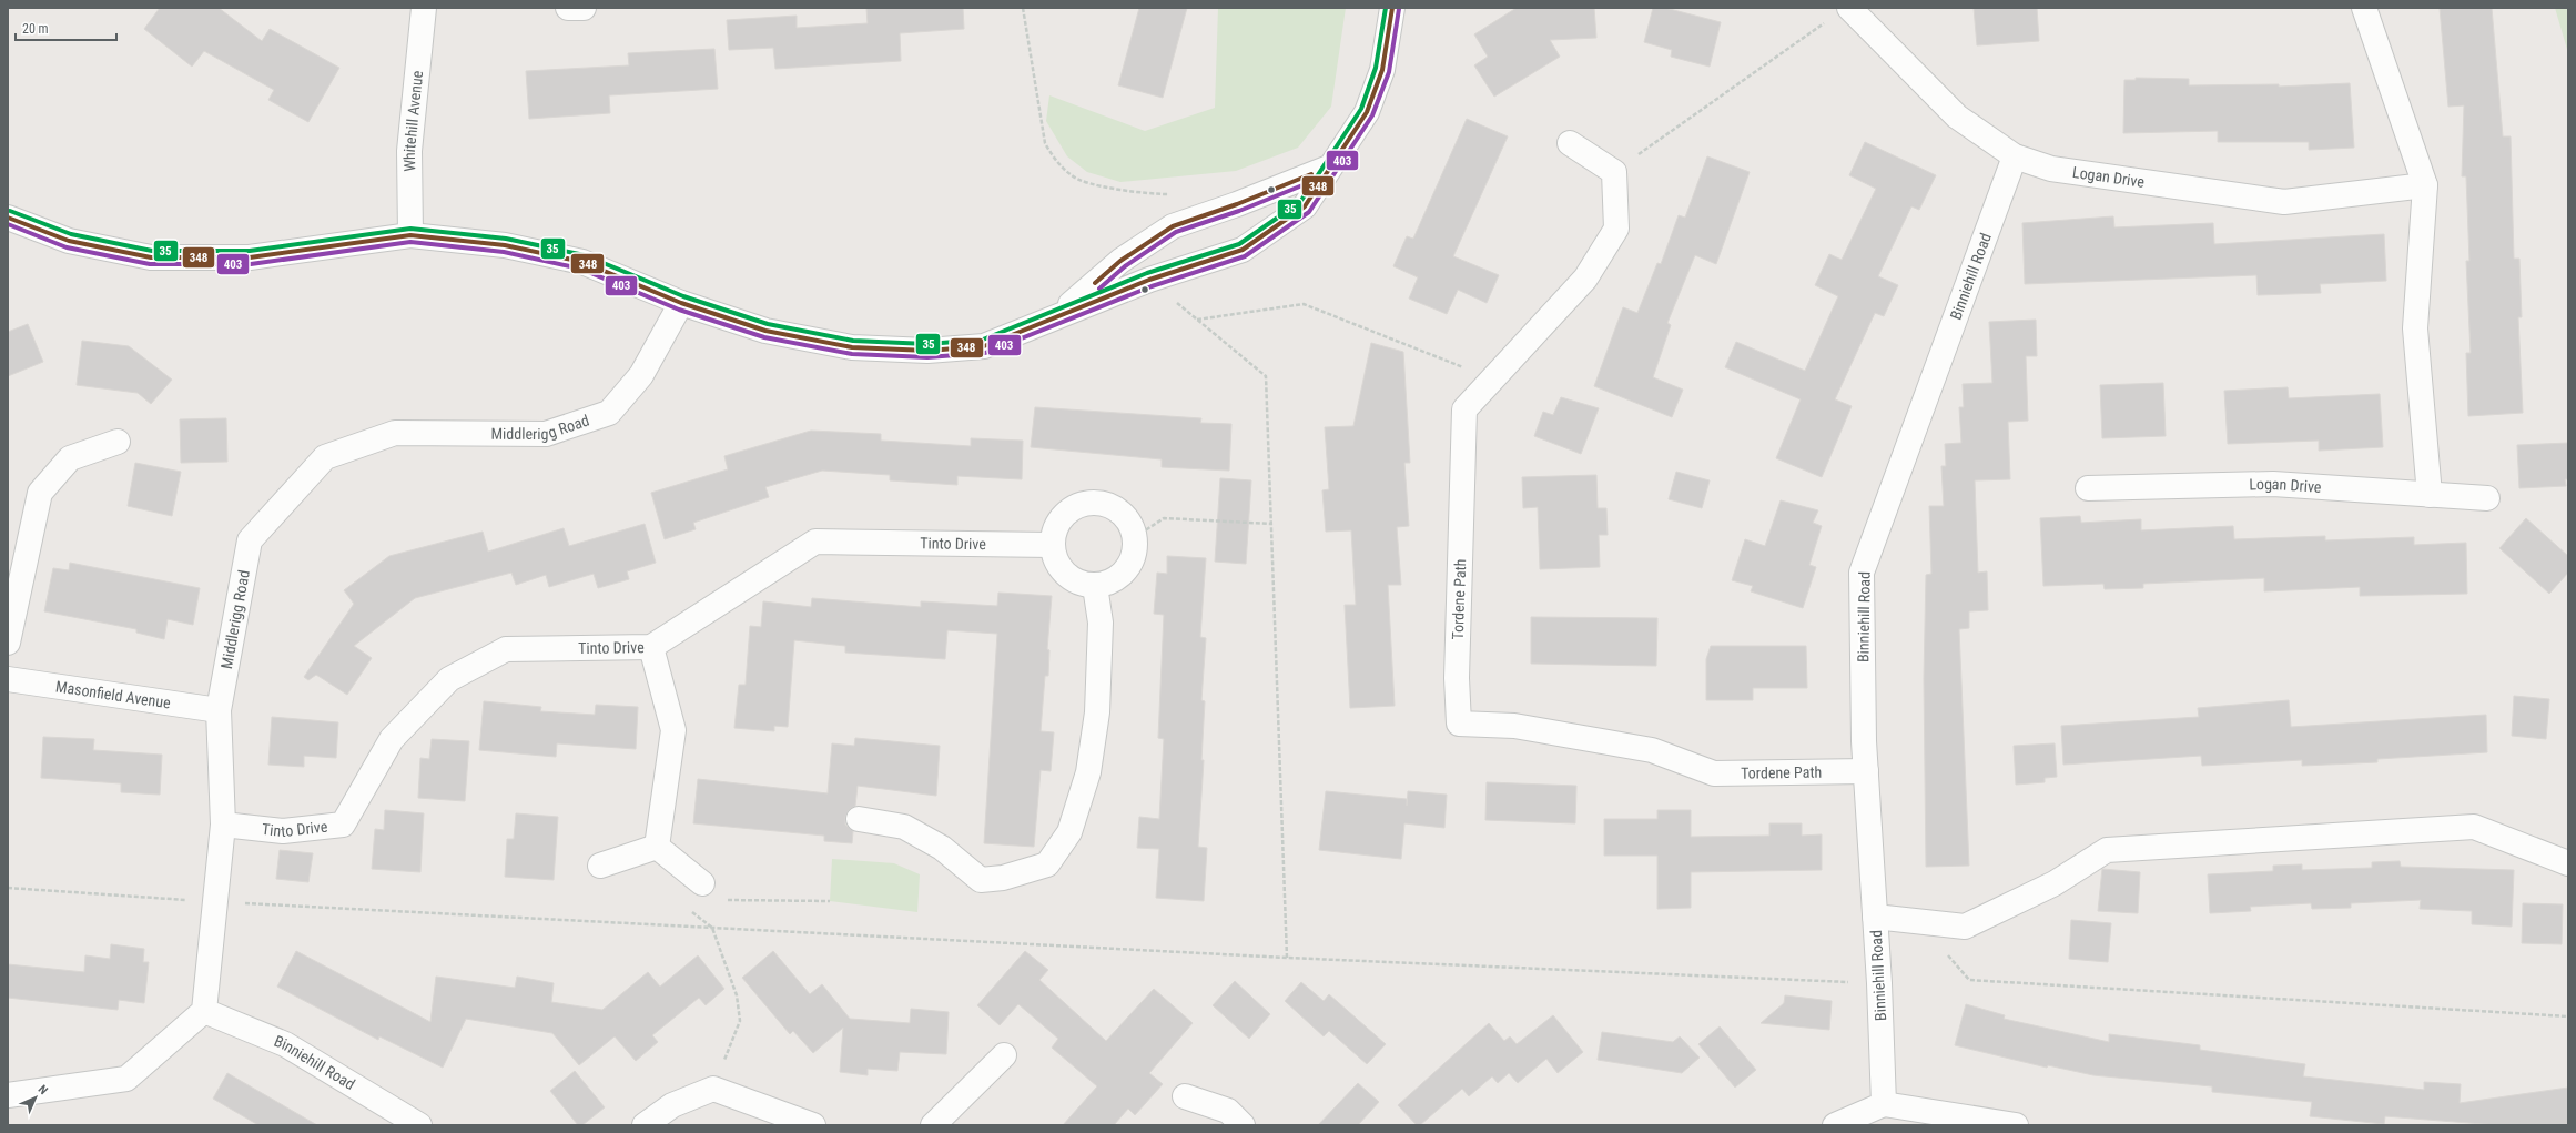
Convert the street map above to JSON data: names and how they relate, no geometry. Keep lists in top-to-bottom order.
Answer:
{
  "streets": {
    "street": [
      "Whitehill Avenue",
      "Logan Drive",
      "Binniehill Road",
      "Middlerigg Road",
      "Tinto Drive",
      "Tordene Path",
      "Masonfield Avenue"
    ]
  },
  "crossings": [
    ["Logan Drive", "Binniehill Road"],
    ["Binniehill Road", "Middlerigg Road"],
    ["Binniehill Road", "Tordene Path"],
    ["Middlerigg Road", "Tinto Drive"],
    ["Middlerigg Road", "Masonfield Avenue"]
  ],
  "lines": ["transit line 348", "transit line 35", "transit line 403"],
  "scale_bar": "20 m",
  "north": "top right"
}
